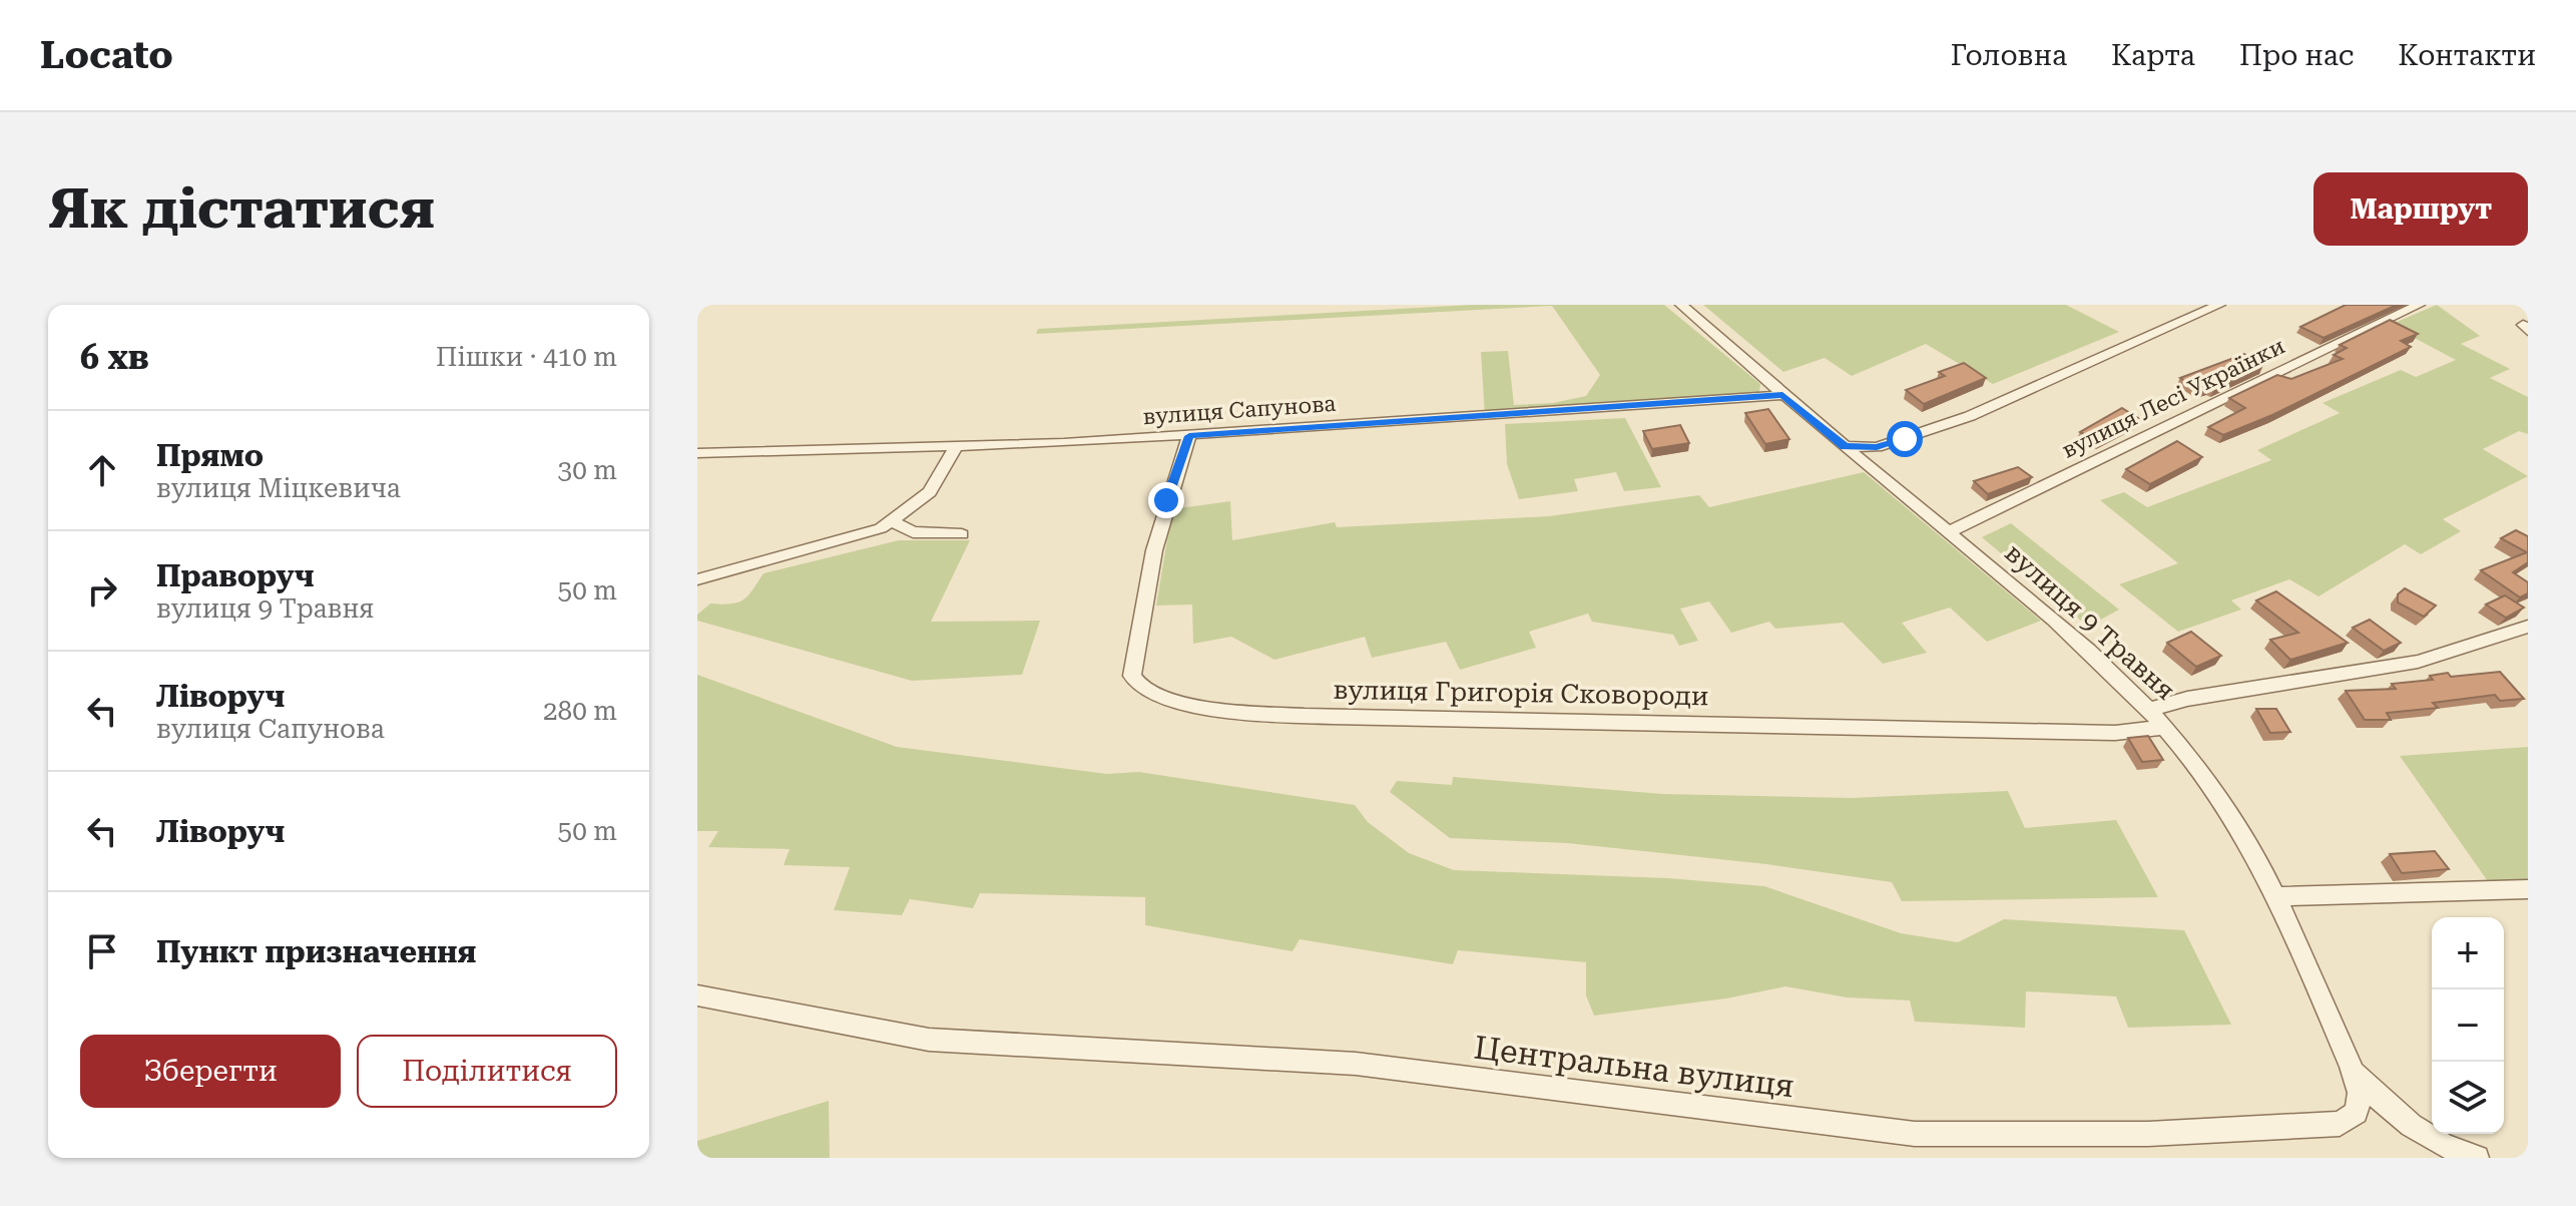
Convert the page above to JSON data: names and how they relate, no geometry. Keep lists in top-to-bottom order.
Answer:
{
  "streets": {
    "street": [
      "вулиця Лесі Українки",
      "вулиця Сапунова",
      "вулиця 9 Травня",
      "вулиця Григорія Сковороди",
      "Центральна вулиця"
    ]
  },
  "crossings": [
    ["вулиця Лесі Українки", "вулиця 9 Травня"],
    ["вулиця Сапунова", "вулиця 9 Травня"],
    ["вулиця Сапунова", "вулиця Григорія Сковороди"],
    ["вулиця 9 Травня", "вулиця Григорія Сковороди"],
    ["вулиця 9 Травня", "Центральна вулиця"]
  ],
  "page": {
    "header": "Locato",
    "nav": [
      "Головна",
      "Карта",
      "Про нас",
      "Контакти"
    ],
    "buttons": [
      "Маршрут",
      ["Зберегти", "Поділитися"]
    ],
    "title": "Як дістатися",
    "heading": ["6 хв", "Пішки · 410 m"],
    "list": [
      ["Прямо", "вулиця Міцкевича", "30 m"],
      ["Праворуч", "вулиця 9 Травня", "50 m"],
      ["Ліворуч", "вулиця Сапунова", "280 m"],
      ["Ліворуч", "50 m"],
      "Пункт призначення"
    ],
    "map_buttons": ["+", "−"]
  }
}
